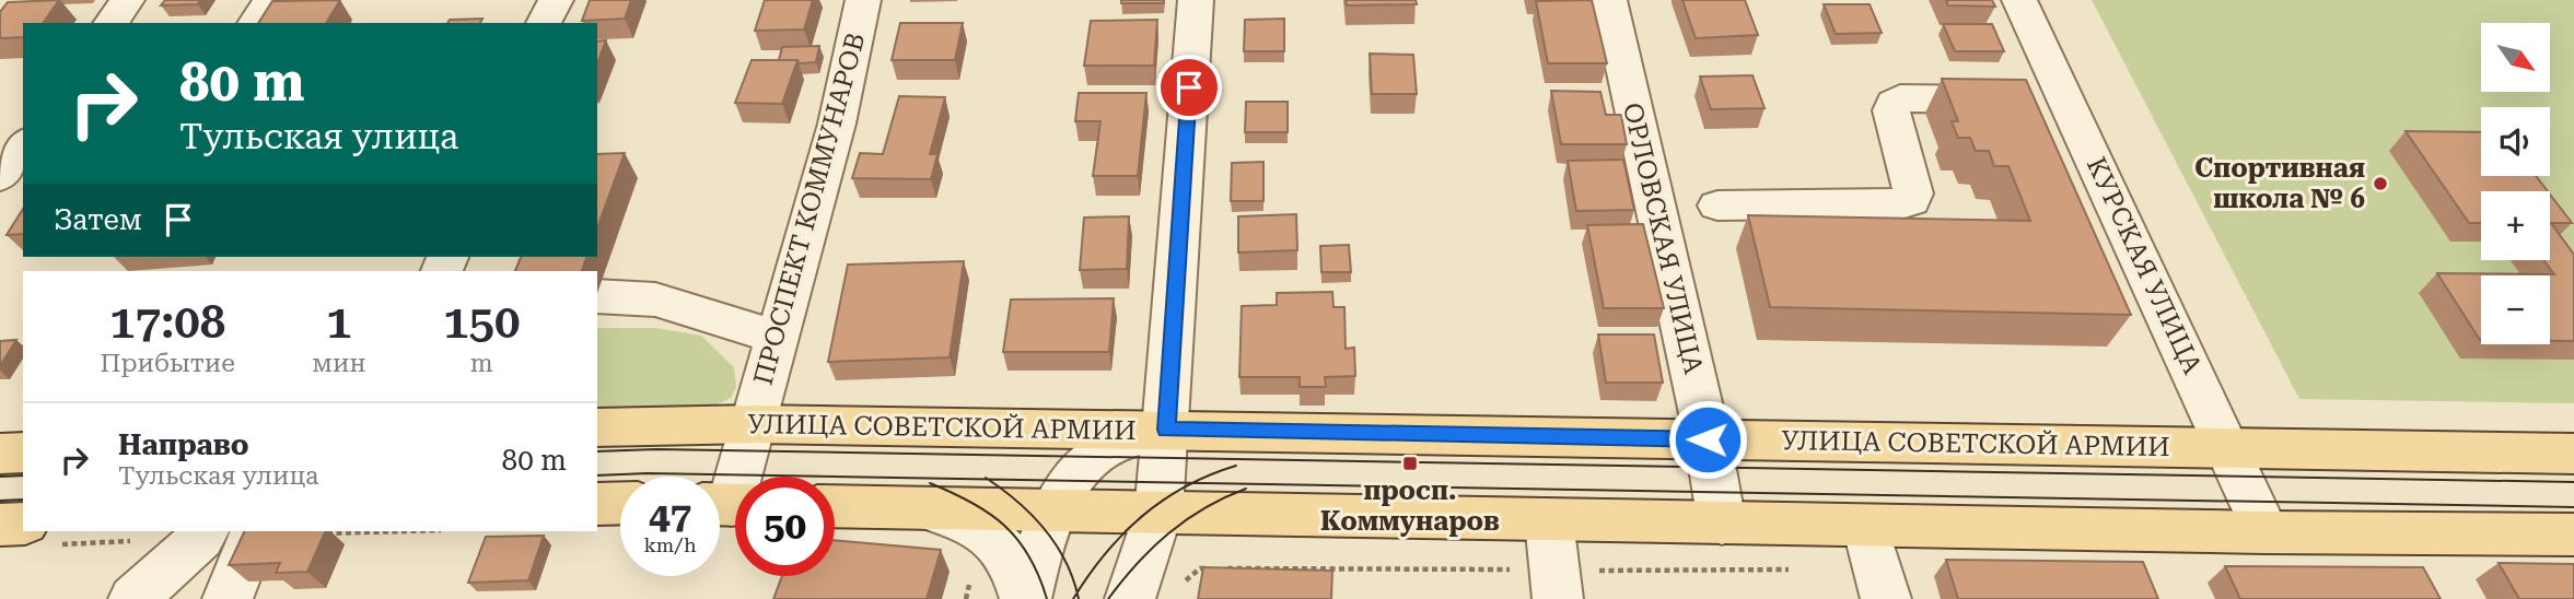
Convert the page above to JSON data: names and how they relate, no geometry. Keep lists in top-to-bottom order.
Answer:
{
  "streets": {
    "main road": ["УЛИЦА СОВЕТСКОЙ АРМИИ"],
    "street": ["ПРОСПЕКТ КОММУНАРОВ", "ОРЛОВСКАЯ УЛИЦА", "КУРСКАЯ УЛИЦА"]
  },
  "crossings": [
    ["ПРОСПЕКТ КОММУНАРОВ", "УЛИЦА СОВЕТСКОЙ АРМИИ"],
    ["ОРЛОВСКАЯ УЛИЦА", "УЛИЦА СОВЕТСКОЙ АРМИИ"],
    ["КУРСКАЯ УЛИЦА", "УЛИЦА СОВЕТСКОЙ АРМИИ"]
  ],
  "places": {
    "other": ["Спортивная школа № 6"],
    "transit": ["просп. Коммунаров"]
  },
  "north": "bottom right",
  "page": {
    "map_buttons": ["+", "−"],
    "turn": ["80 m", "Тульская улица"],
    "then": "Затем",
    "eta": [
      "17:08",
      "Прибытие",
      "1",
      "мин",
      "150",
      "m"
    ],
    "list": [
      {
        "name": "Направо",
        "note": "Тульская улица",
        "value": "80 m"
      }
    ],
    "speed": "47 km/h",
    "limit": "50"
  }
}
